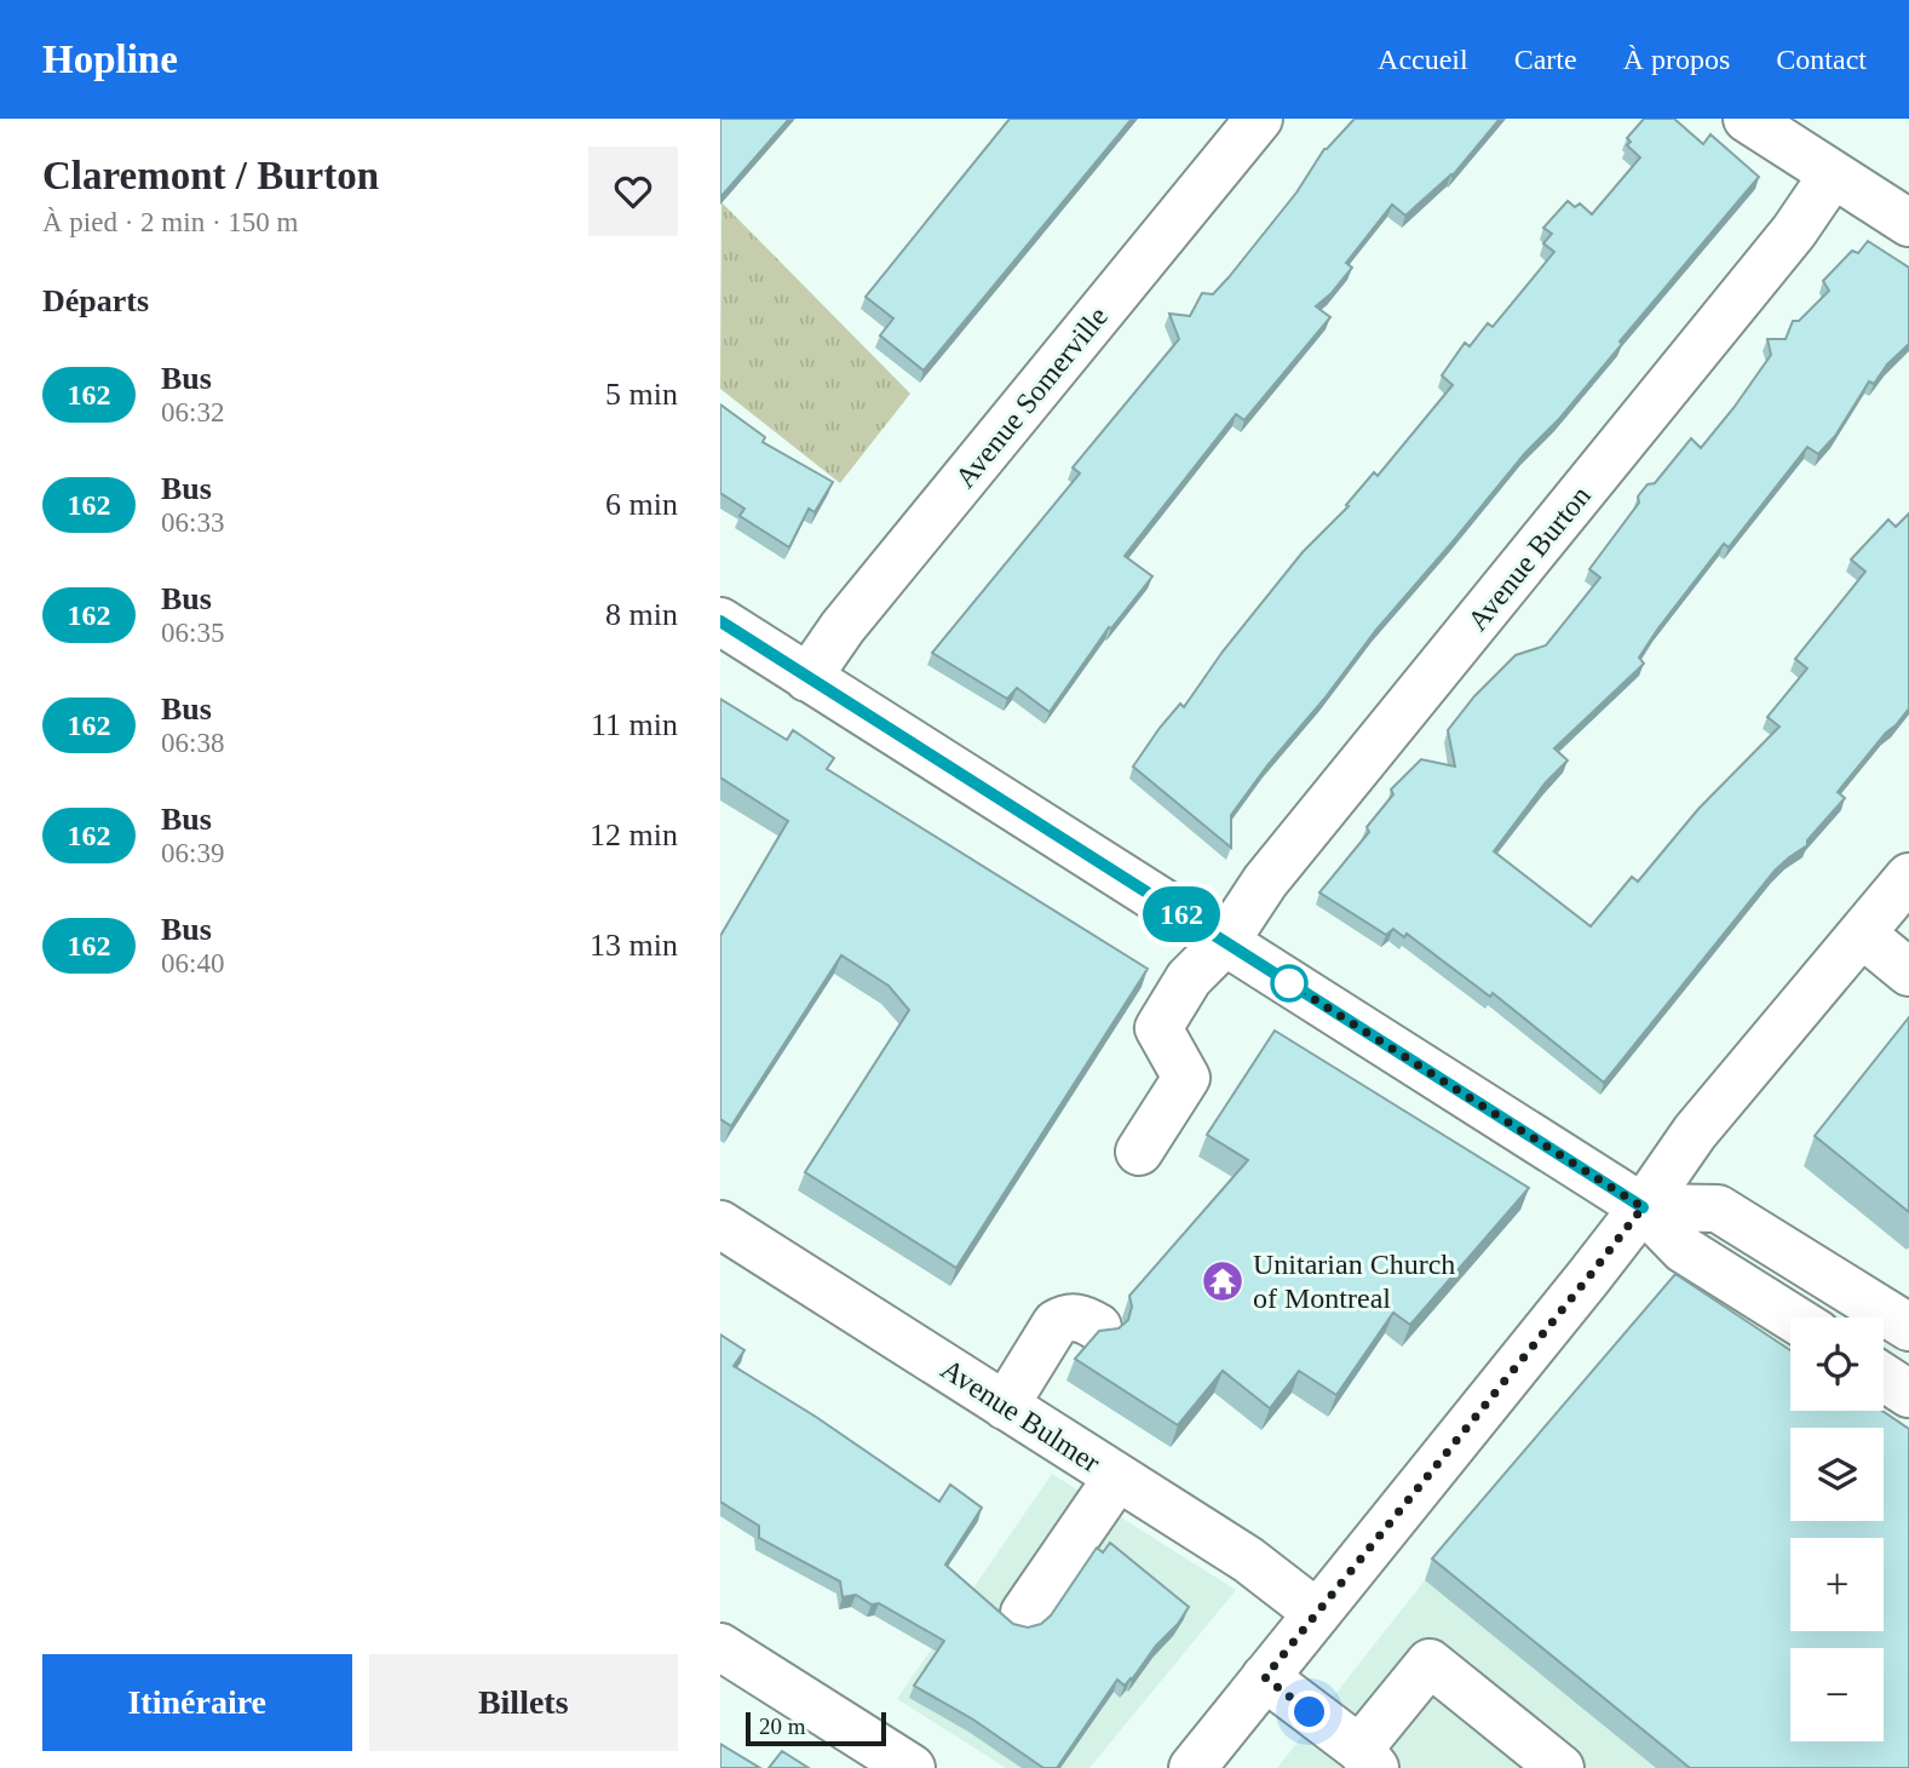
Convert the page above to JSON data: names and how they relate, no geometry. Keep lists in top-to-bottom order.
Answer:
{
  "streets": {
    "street": ["Avenue Somerville", "Avenue Burton", "Avenue Bulmer"]
  },
  "places": {
    "temple": ["Unitarian Church of Montreal"]
  },
  "lines": ["bus line 162"],
  "scale_bar": "20 m",
  "page": {
    "header": "Hopline",
    "nav": [
      "Accueil",
      "Carte",
      "À propos",
      "Contact"
    ],
    "heading": [
      ["Claremont / Burton", "À pied · 2 min · 150 m"],
      "Départs"
    ],
    "on_map": "162",
    "list": [
      {
        "mark": "162",
        "name": "Bus",
        "note": "06:32",
        "value": "5 min"
      },
      {
        "mark": "162",
        "name": "Bus",
        "note": "06:33",
        "value": "6 min"
      },
      {
        "mark": "162",
        "name": "Bus",
        "note": "06:35",
        "value": "8 min"
      },
      {
        "mark": "162",
        "name": "Bus",
        "note": "06:38",
        "value": "11 min"
      },
      {
        "mark": "162",
        "name": "Bus",
        "note": "06:39",
        "value": "12 min"
      },
      {
        "mark": "162",
        "name": "Bus",
        "note": "06:40",
        "value": "13 min"
      }
    ],
    "map_buttons": ["+", "−"],
    "buttons": ["Itinéraire", "Billets"],
    "scale": "20 m"
  }
}
